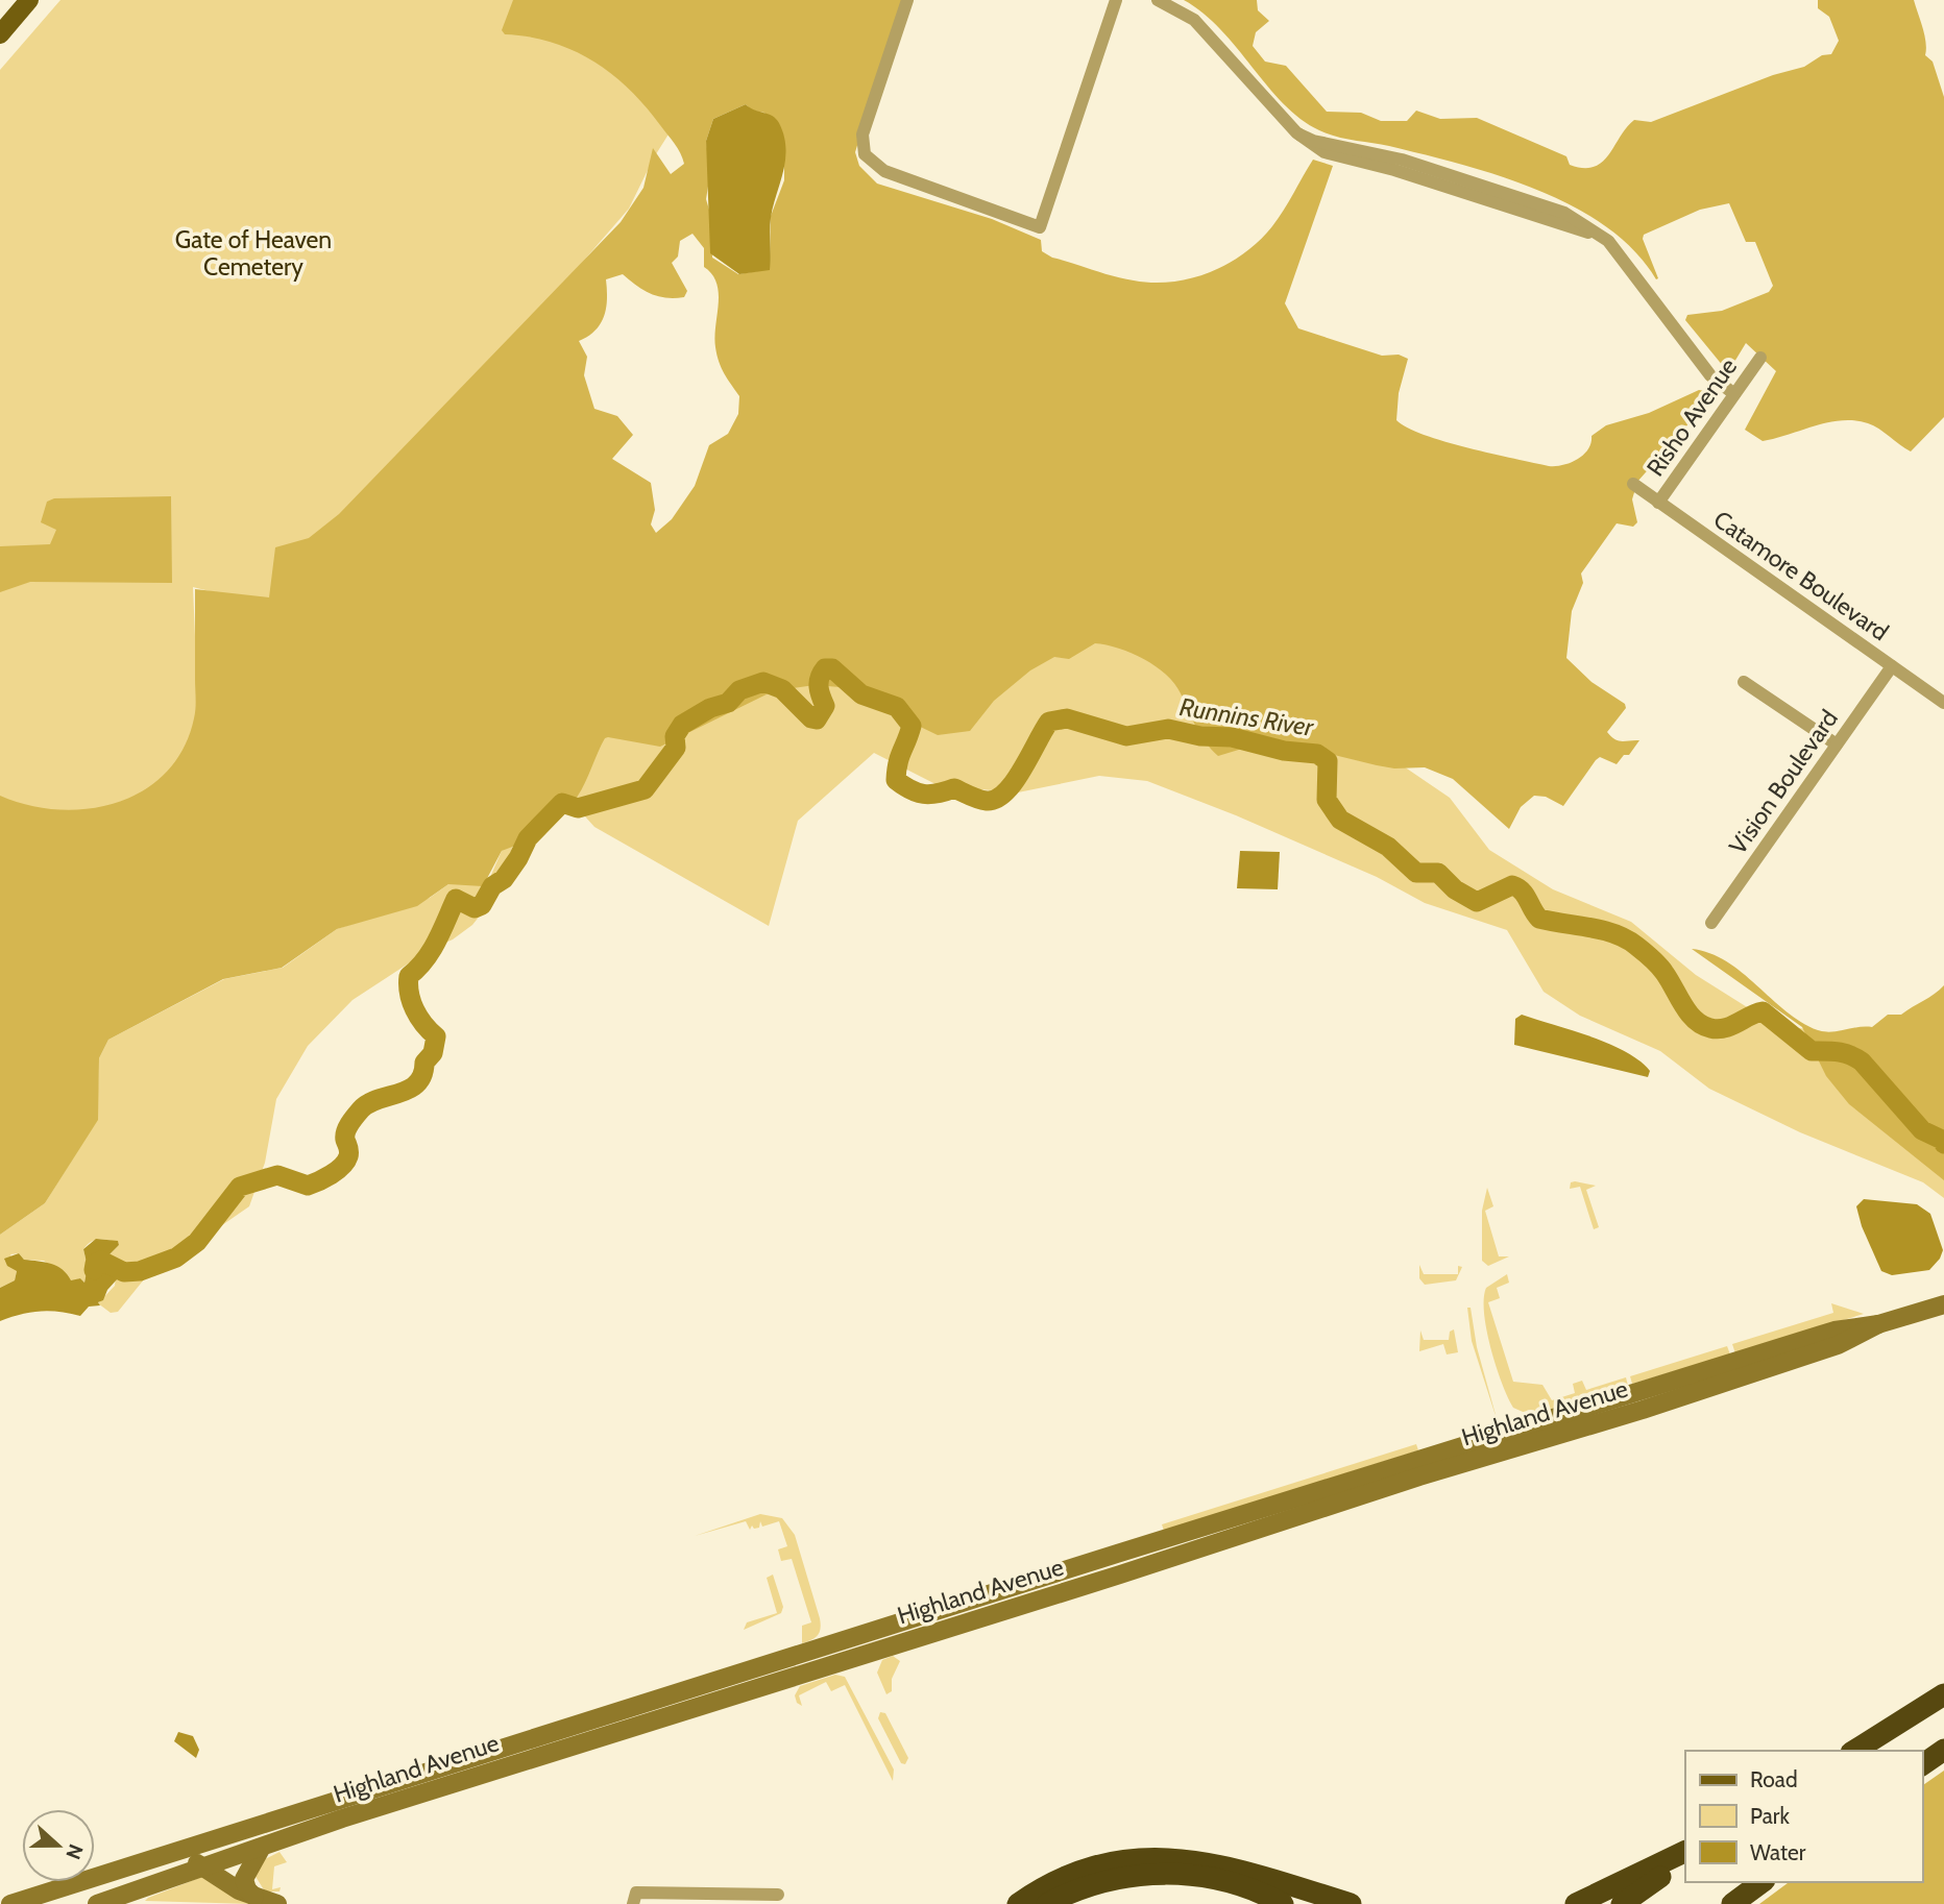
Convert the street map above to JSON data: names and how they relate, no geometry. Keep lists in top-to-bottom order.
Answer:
{
  "streets": {
    "main road": ["Highland Avenue"],
    "street": ["Risho Avenue", "Catamore Boulevard", "Vision Boulevard"]
  },
  "crossings": [
    ["Risho Avenue", "Catamore Boulevard"],
    ["Catamore Boulevard", "Vision Boulevard"]
  ],
  "water": ["Runnins River"],
  "parks": ["Gate of Heaven Cemetery"],
  "legend": ["Road", "Park", "Water"],
  "north": "right"
}
